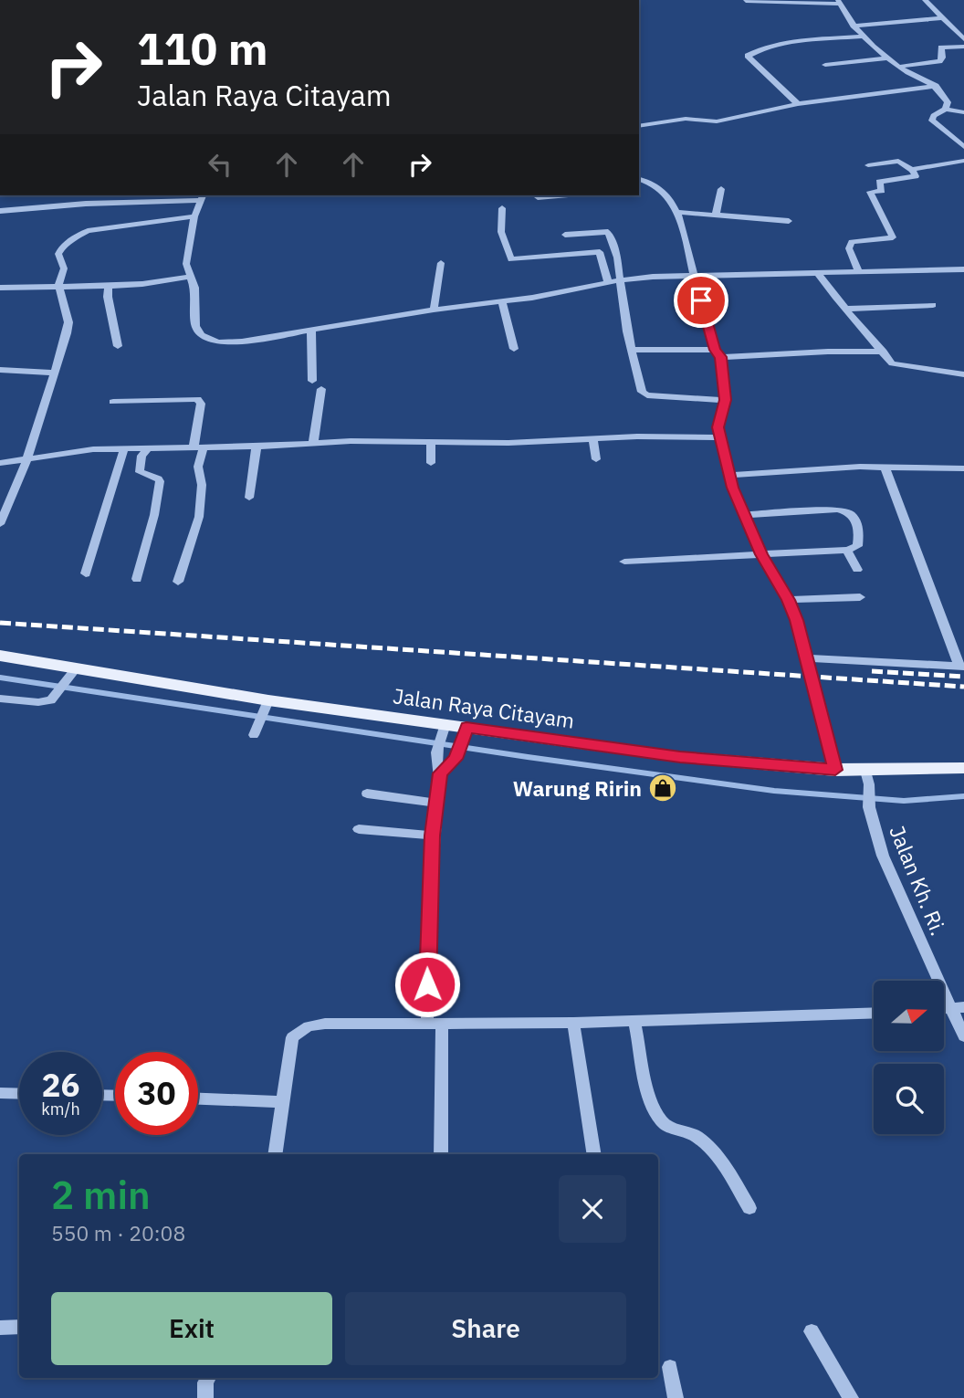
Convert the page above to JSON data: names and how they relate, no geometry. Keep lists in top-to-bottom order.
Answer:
{
  "streets": {
    "main road": ["Jalan Raya Citayam"],
    "street": ["Jalan Kh. Ri."]
  },
  "crossings": [
    ["Jalan Raya Citayam", "Jalan Kh. Ri."]
  ],
  "places": {
    "shop": ["Warung Ririn"]
  },
  "north": "right",
  "page": {
    "turn": ["110 m", "Jalan Raya Citayam"],
    "speed": "26 km/h",
    "limit": "30",
    "heading": ["2 min", "550 m · 20:08"],
    "buttons": ["Exit", "Share"]
  }
}
